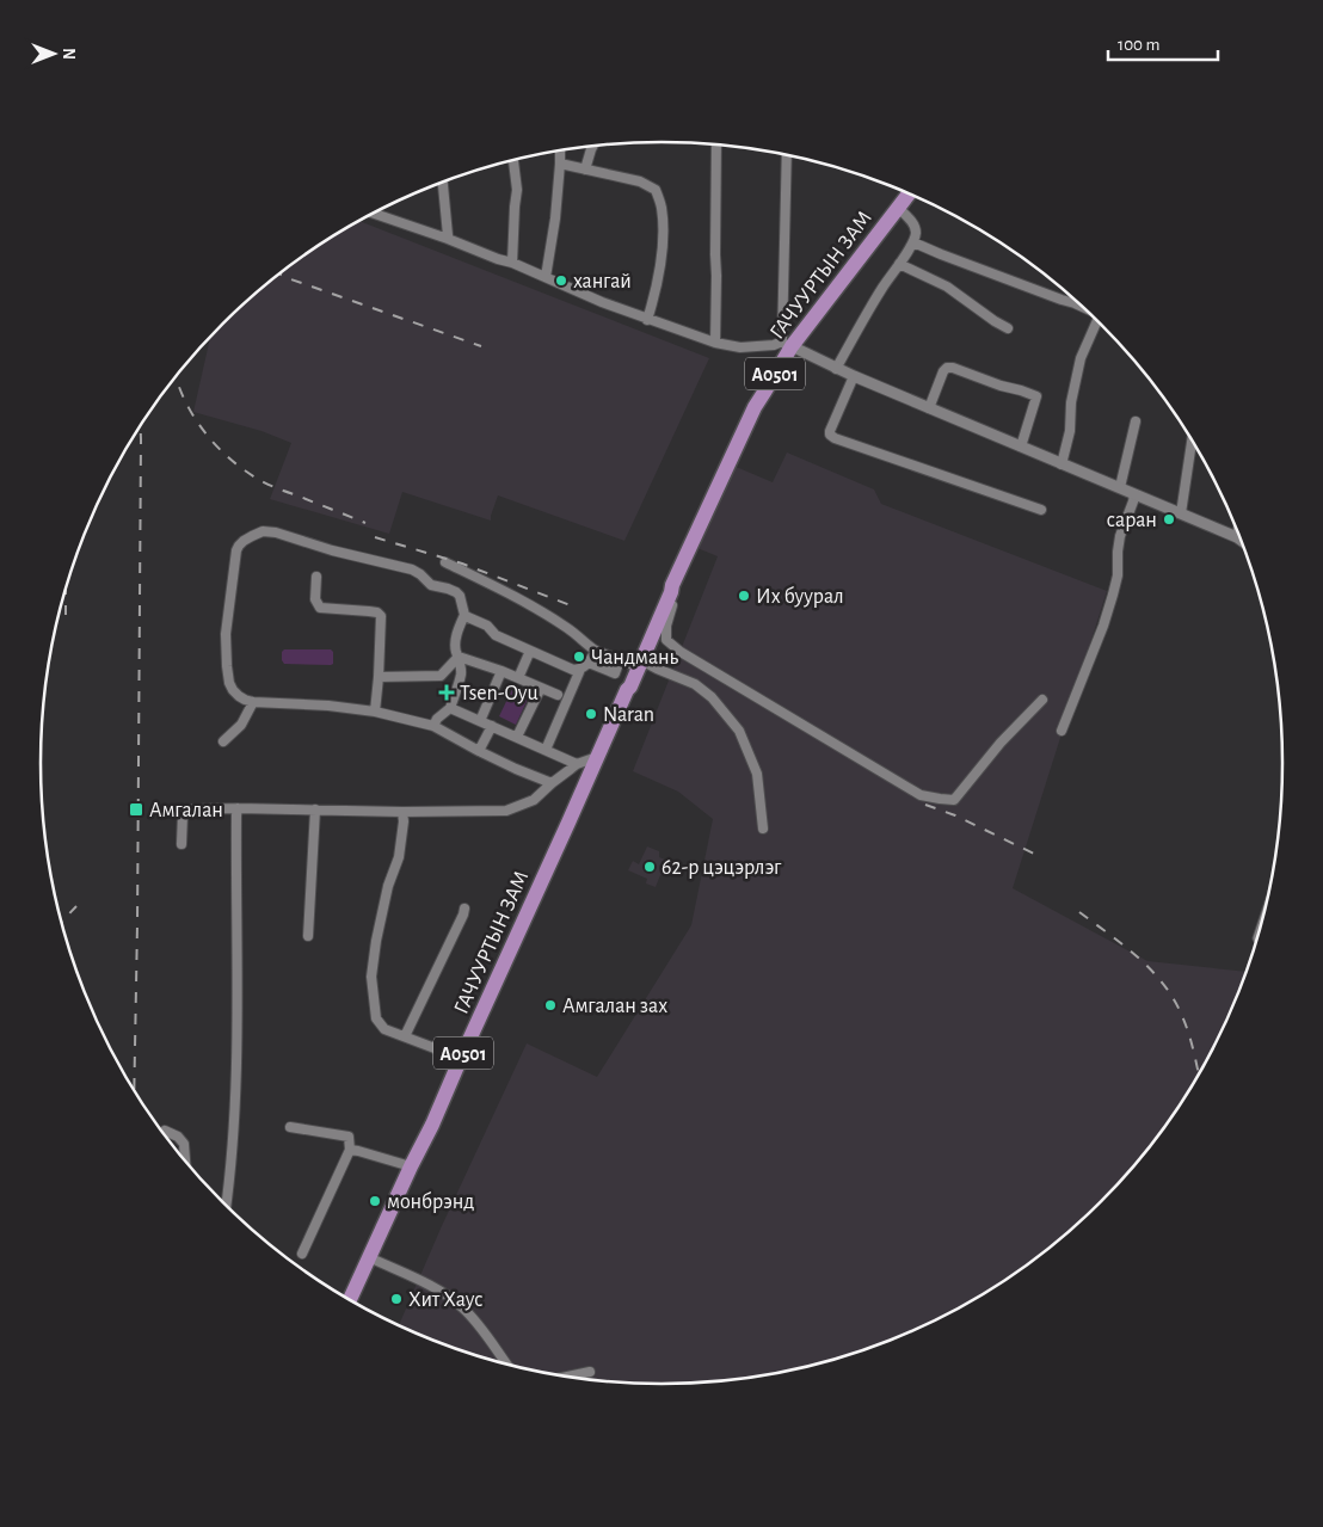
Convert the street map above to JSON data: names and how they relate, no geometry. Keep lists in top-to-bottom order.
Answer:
{
  "streets": {
    "highway": ["ГАЧУУРТЫН ЗАМ", "A0501"]
  },
  "places": {
    "other": [
      "хангай",
      "саран",
      "Их буурал",
      "Чандмань",
      "Naran",
      "62-р цэцэрлэг",
      "Амгалан зах",
      "монбрэнд",
      "Хит Хаус"
    ],
    "health": ["Tsen-Oyu"],
    "transit": ["Амгалан"]
  },
  "scale_bar": "100 m",
  "north": "right"
}
